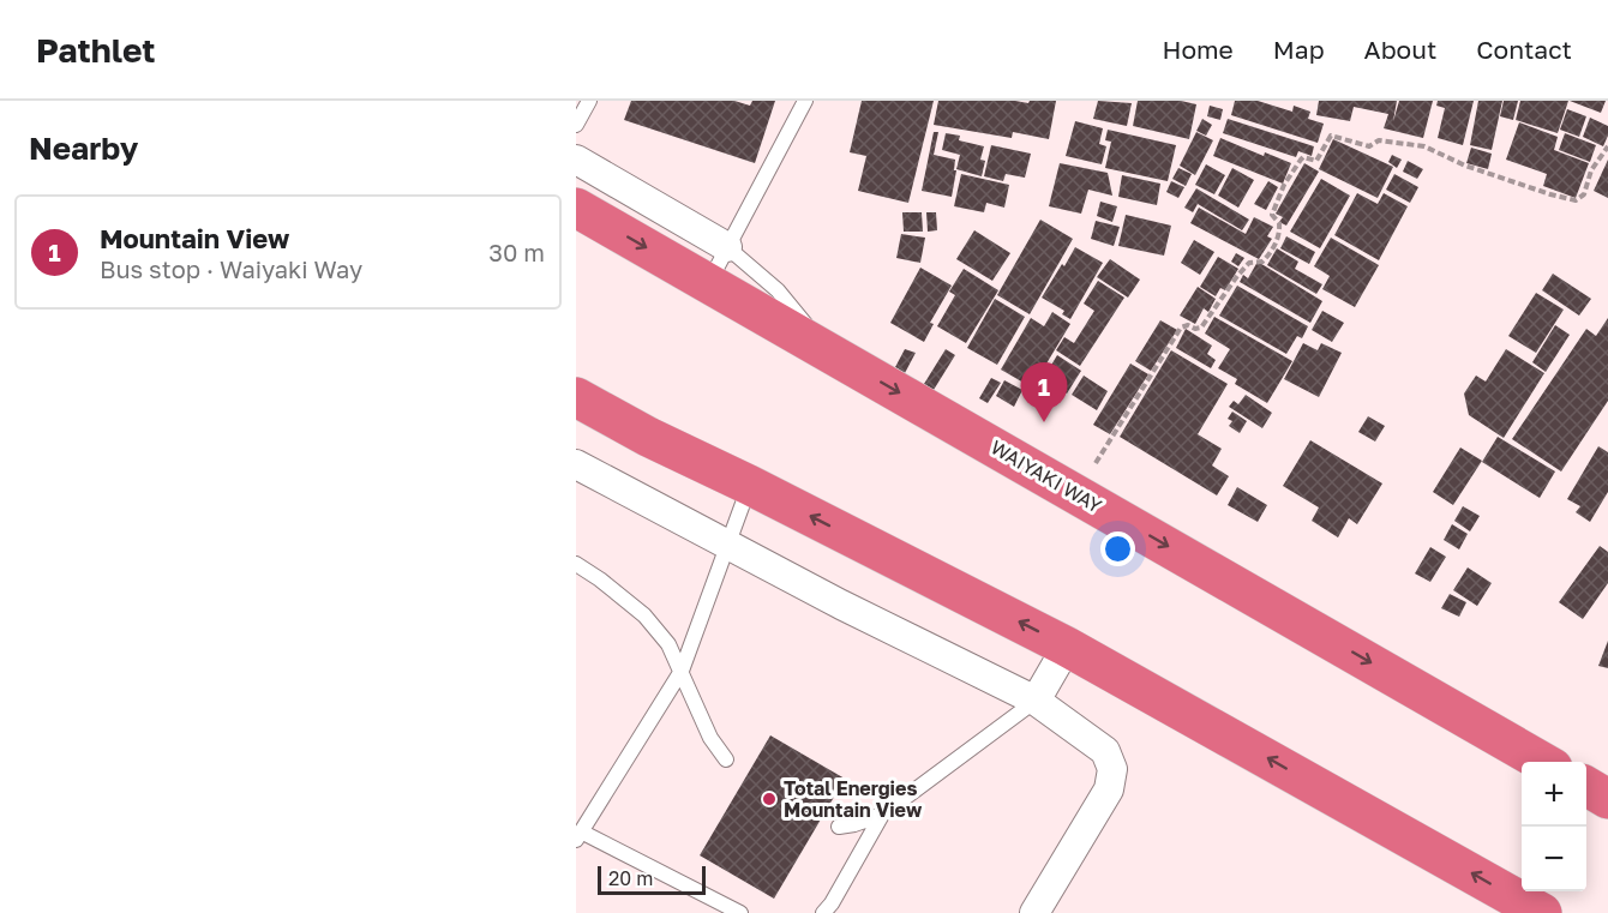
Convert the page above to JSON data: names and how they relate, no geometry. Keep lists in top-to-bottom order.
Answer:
{
  "streets": {
    "highway": ["WAIYAKI WAY"]
  },
  "places": ["Total Energies Mountain View"],
  "scale_bar": "20 m",
  "page": {
    "header": "Pathlet",
    "nav": [
      "Home",
      "Map",
      "About",
      "Contact"
    ],
    "heading": "Nearby",
    "list": [
      {
        "mark": "1",
        "name": "Mountain View",
        "note": "Bus stop · Waiyaki Way",
        "value": "30 m"
      }
    ],
    "pins": "1",
    "map_buttons": ["+", "−"],
    "scale": "20 m"
  }
}
